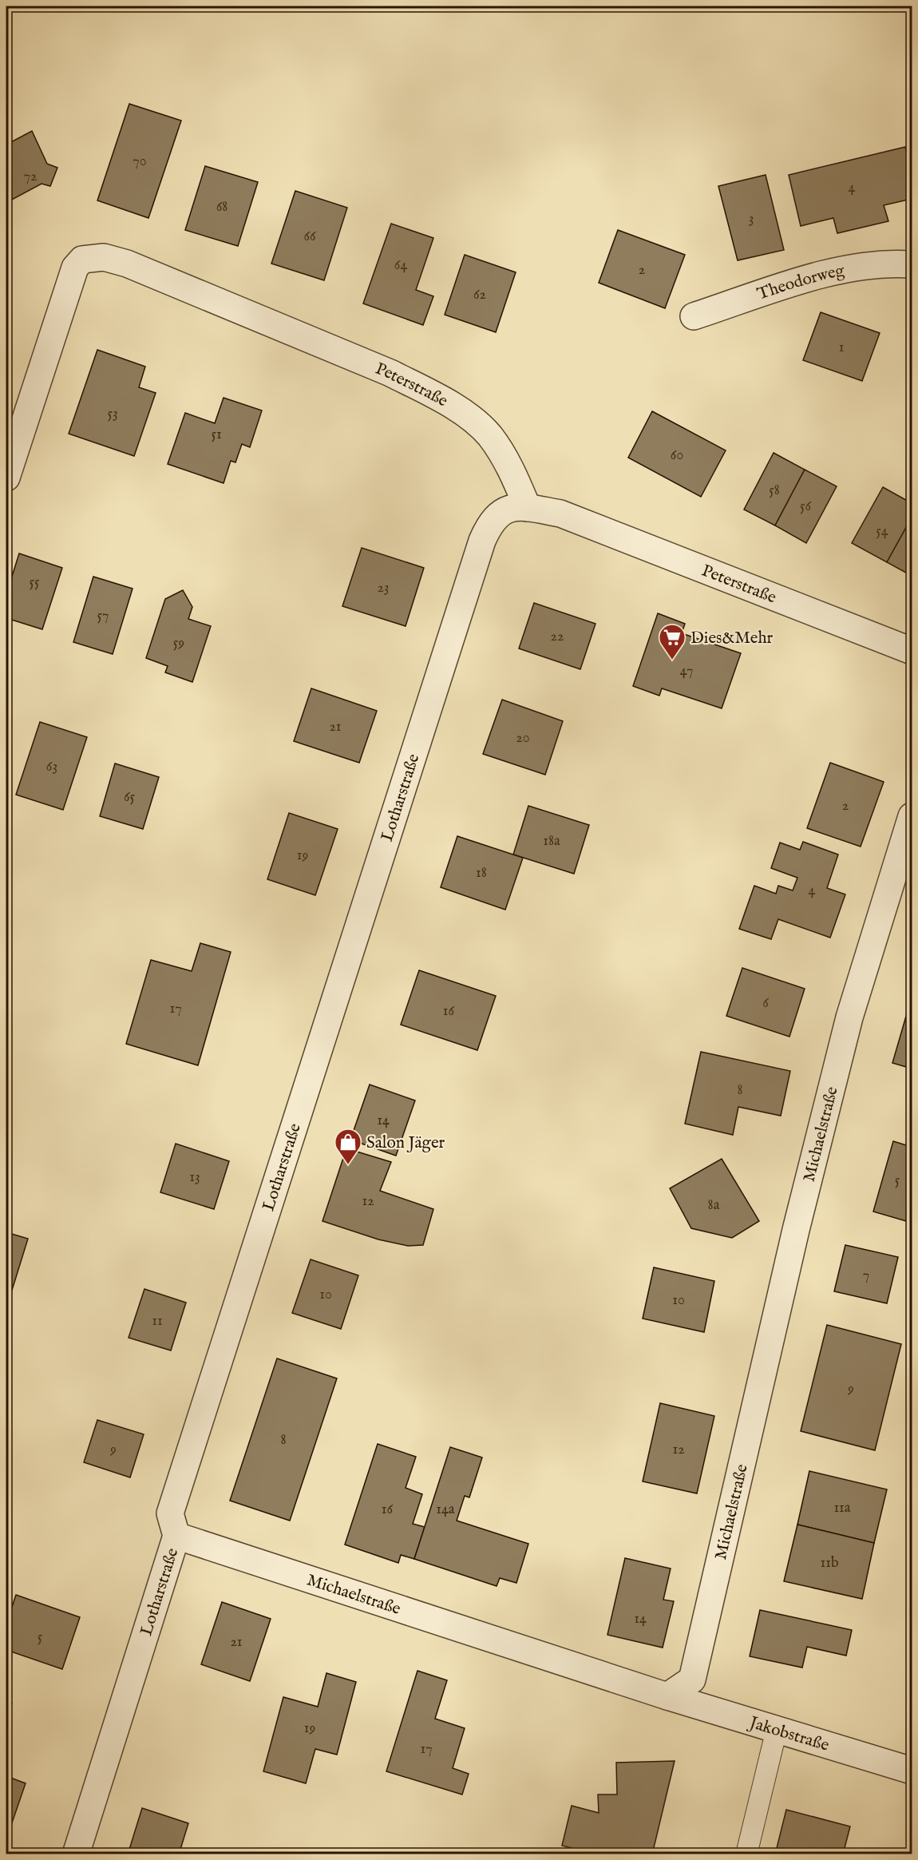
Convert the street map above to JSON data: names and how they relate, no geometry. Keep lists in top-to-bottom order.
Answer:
{
  "streets": {
    "street": [
      "Theodorweg",
      "Peterstraße",
      "Lotharstraße",
      "Michaelstraße",
      "Jakobstraße"
    ]
  },
  "crossings": [
    ["Peterstraße", "Lotharstraße"],
    ["Lotharstraße", "Michaelstraße"],
    ["Michaelstraße", "Jakobstraße"]
  ],
  "places": {
    "supermarket": ["Dies&Mehr"],
    "shop": ["Salon Jäger"]
  },
  "house_numbers": [
    "70",
    "72",
    "4",
    "68",
    "3",
    "66",
    "64",
    "2",
    "62",
    "1",
    "53",
    "51",
    "60",
    "58",
    "56",
    "54",
    "55",
    "23",
    "57",
    "22",
    "59",
    "47",
    "21",
    "20",
    "63",
    "65",
    "2",
    "18a",
    "19",
    "18",
    "4",
    "6",
    "17",
    "16",
    "8",
    "14",
    "13",
    "5",
    "12",
    "8a",
    "7",
    "10",
    "10",
    "11",
    "9",
    "8",
    "9",
    "12",
    "11a",
    "16",
    "14a",
    "11b",
    "14",
    "5",
    "21",
    "19",
    "17"
  ]
}
